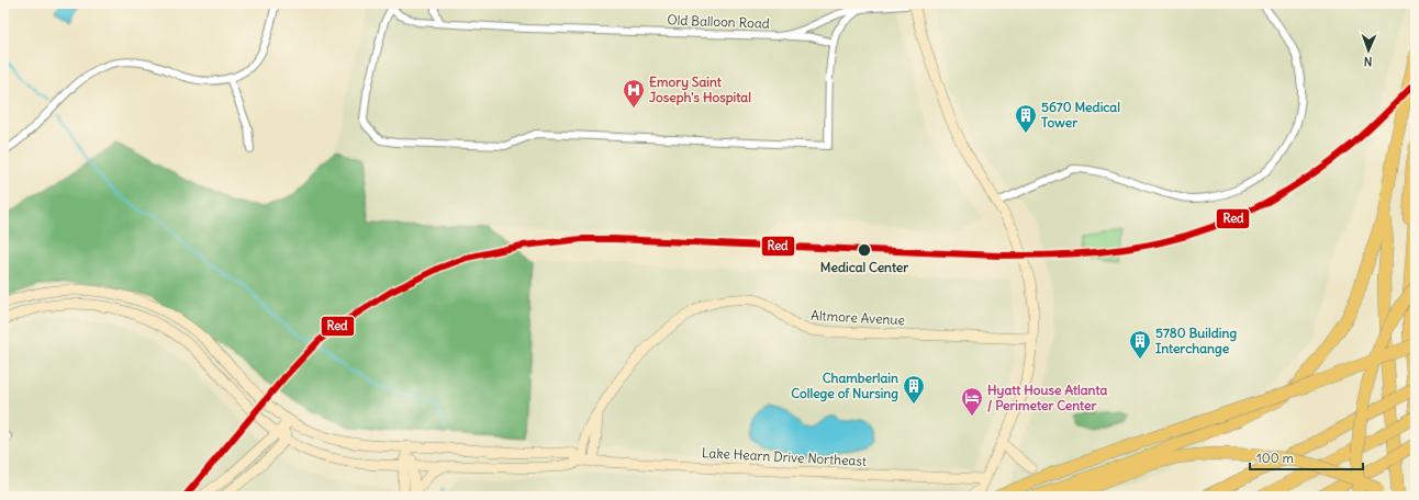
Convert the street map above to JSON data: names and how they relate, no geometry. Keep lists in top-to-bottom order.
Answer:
{
  "streets": {
    "main road": ["Altmore Avenue", "Lake Hearn Drive Northeast"],
    "street": ["Old Balloon Road"]
  },
  "crossings": [
    ["Altmore Avenue", "Lake Hearn Drive Northeast"]
  ],
  "places": {
    "hospital": ["Emory Saint Joseph's Hospital"],
    "building": ["5670 Medical Tower", "5780 Building Interchange", "Chamberlain College of Nursing"],
    "other": ["Medical Center"],
    "hotel": ["Hyatt House Atlanta / Perimeter Center"]
  },
  "lines": ["transit line Red"],
  "scale_bar": "100 m",
  "north": "bottom"
}
